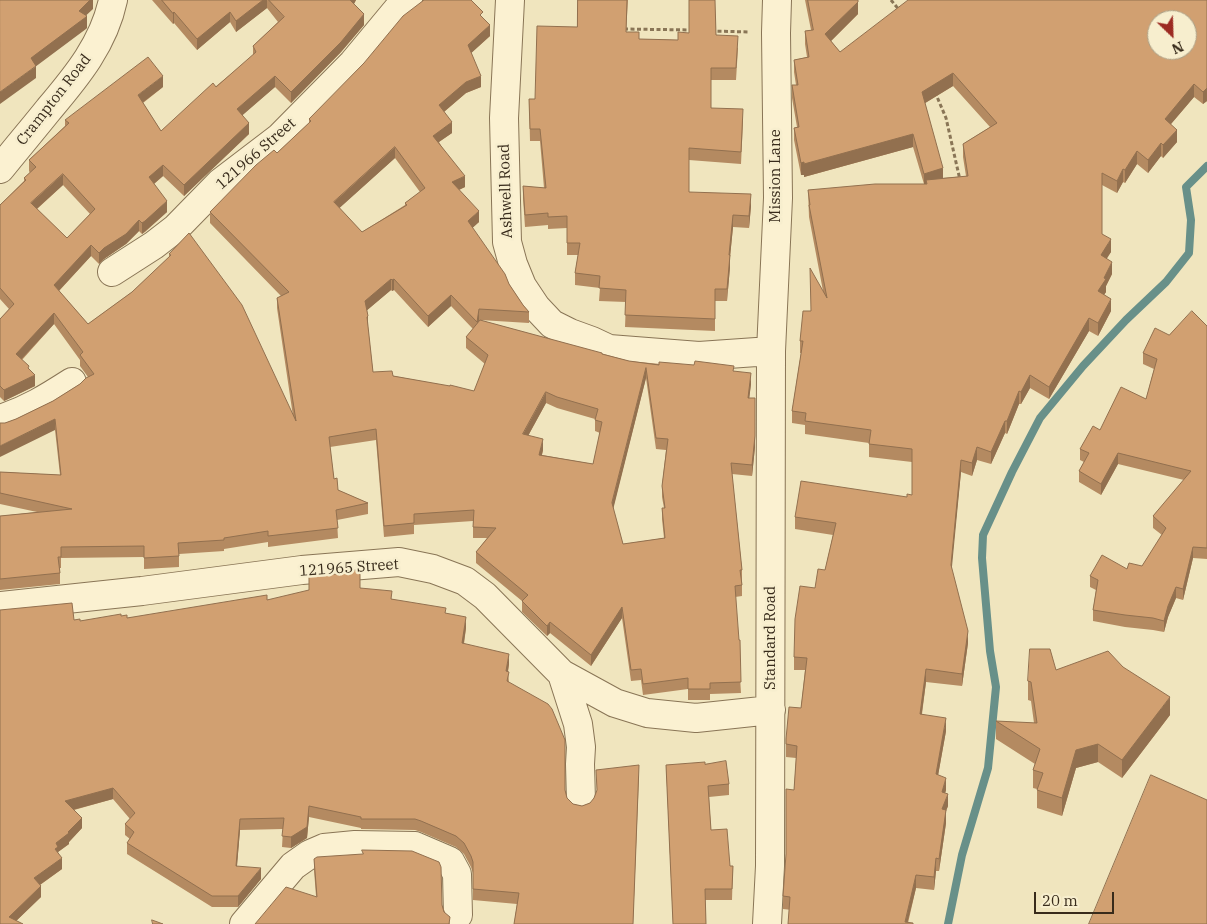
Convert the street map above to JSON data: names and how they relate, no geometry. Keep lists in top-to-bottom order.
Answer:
{
  "streets": {
    "street": [
      "Crampton Road",
      "121966 Street",
      "Mission Lane",
      "Ashwell Road",
      "121965 Street",
      "Standard Road"
    ]
  },
  "crossings": [
    ["Mission Lane", "Ashwell Road"],
    ["Mission Lane", "Standard Road"],
    ["Ashwell Road", "Standard Road"],
    ["121965 Street", "Standard Road"]
  ],
  "scale_bar": "20 m",
  "north": "bottom right"
}
